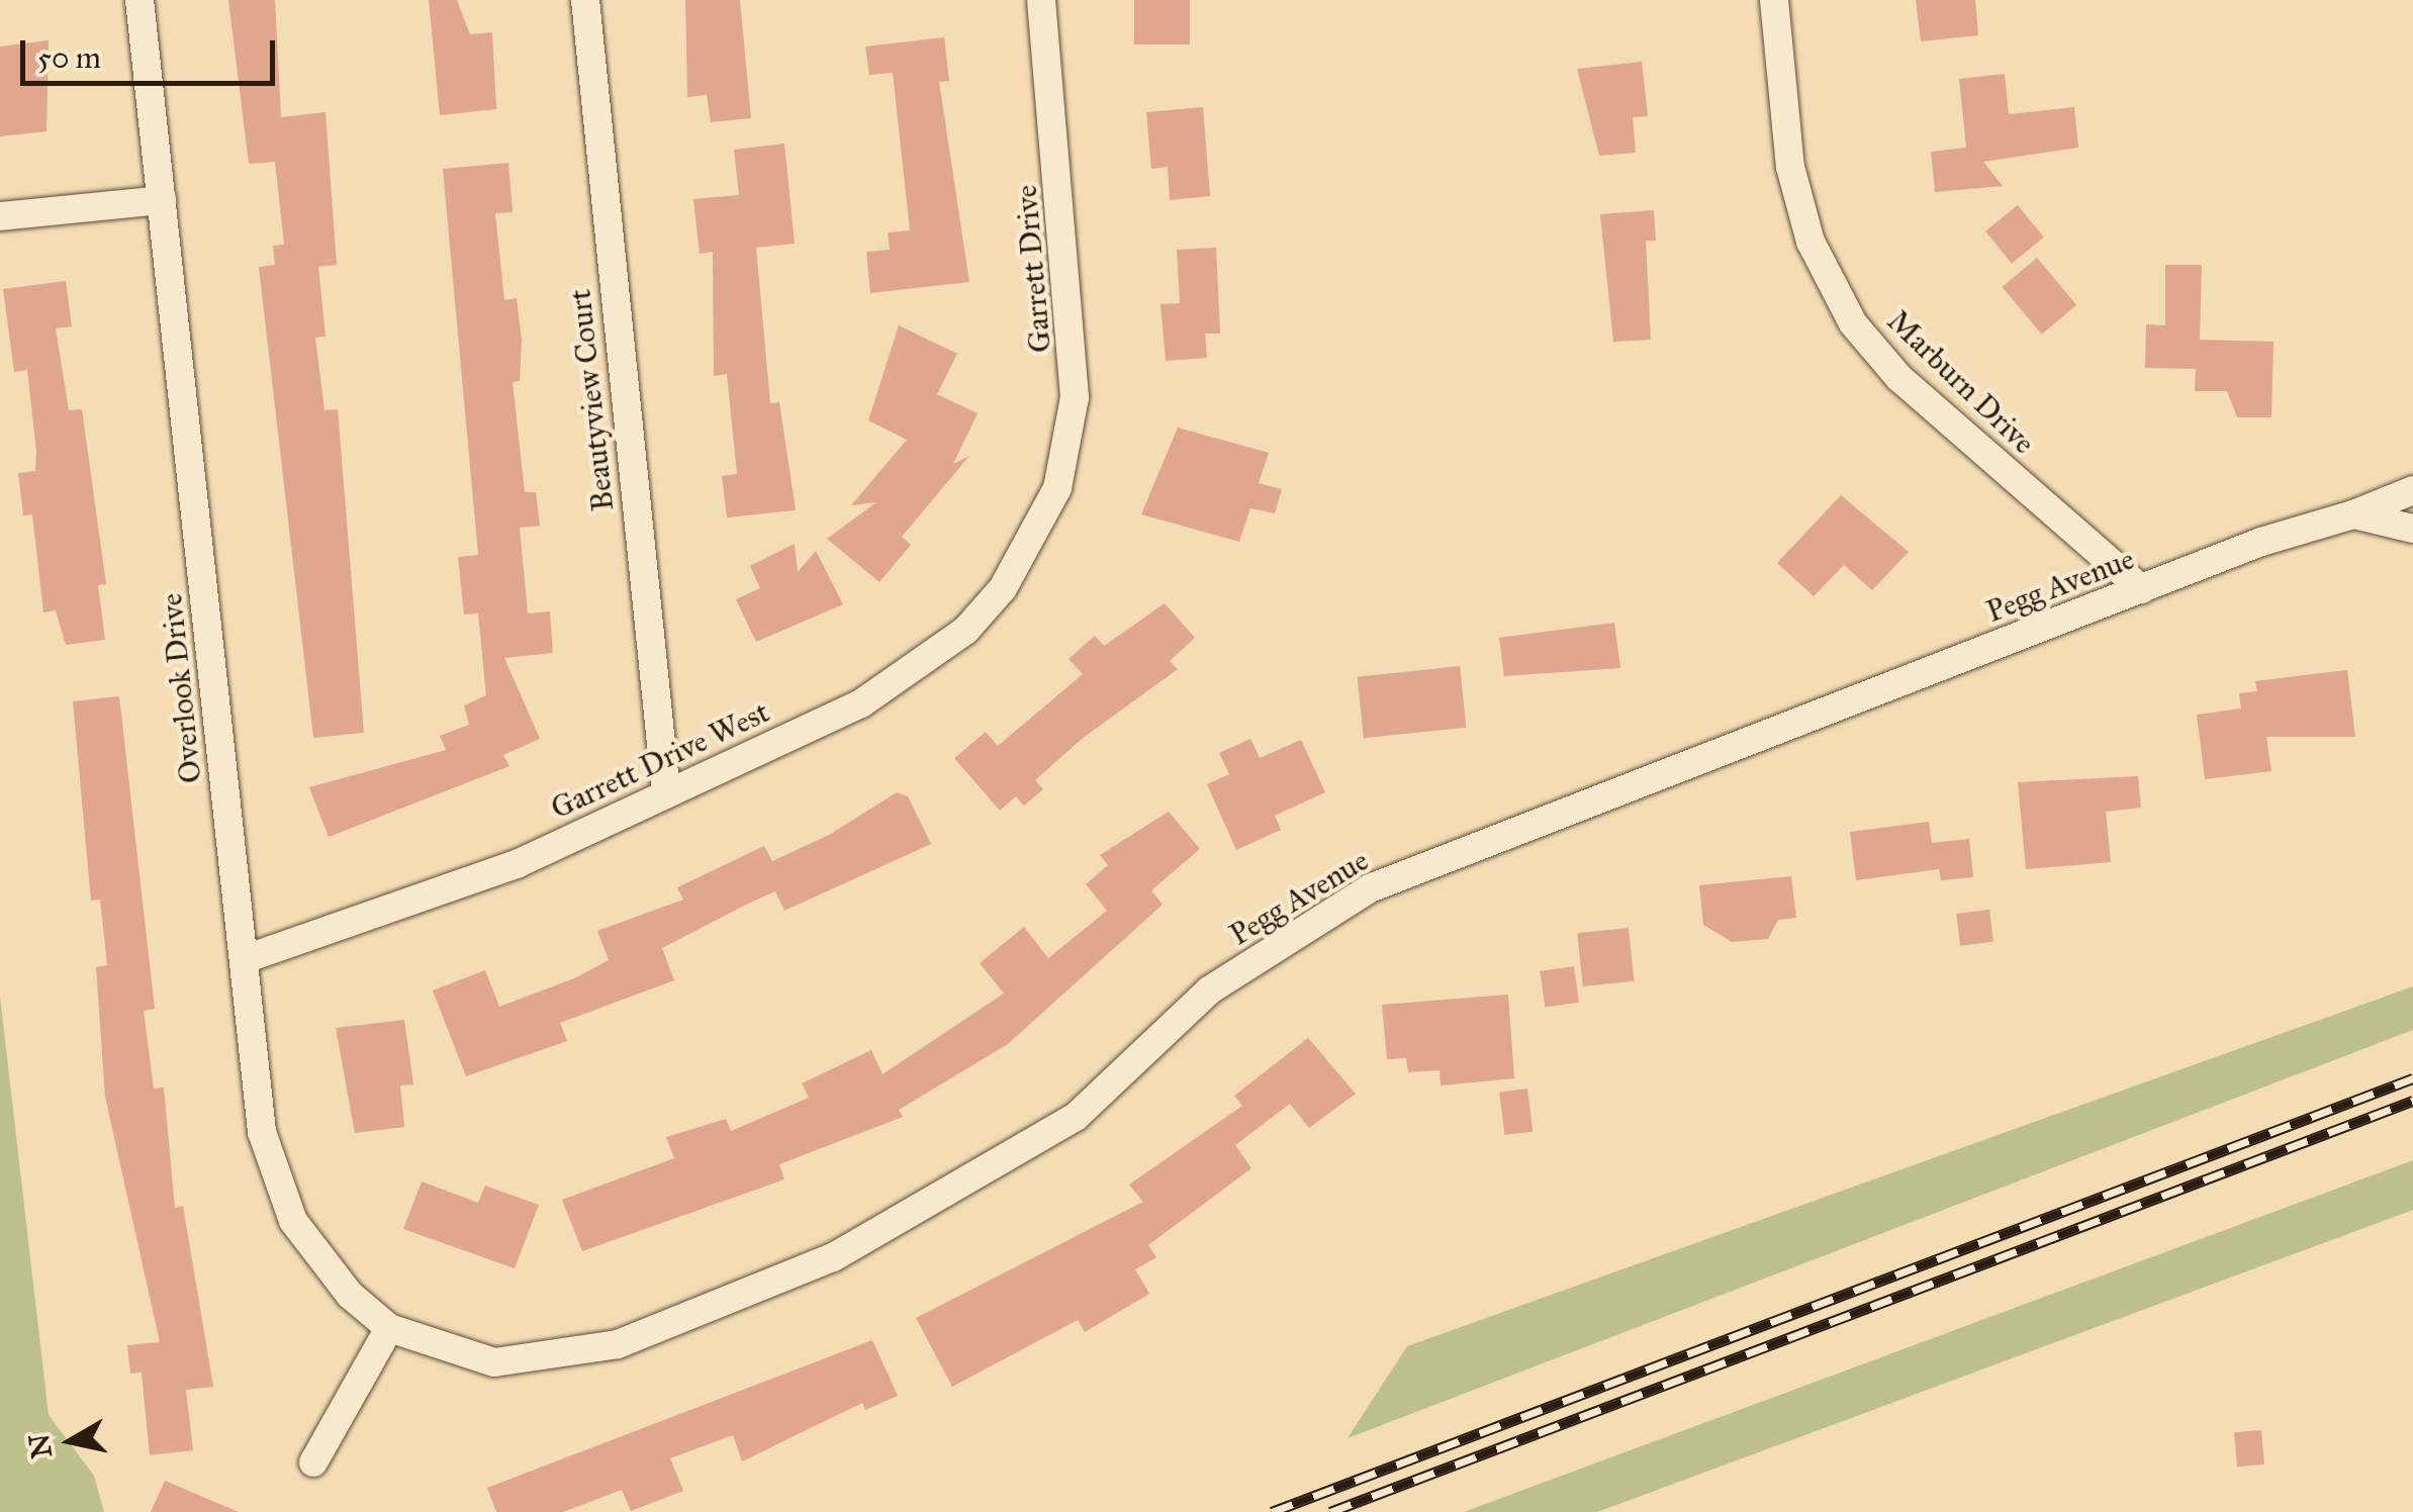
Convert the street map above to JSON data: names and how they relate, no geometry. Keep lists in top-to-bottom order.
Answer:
{
  "streets": {
    "street": [
      "Garrett Drive",
      "Marburn Drive",
      "Beautyview Court",
      "Pegg Avenue",
      "Overlook Drive",
      "Garrett Drive West"
    ]
  },
  "crossings": [
    ["Garrett Drive", "Garrett Drive West"],
    ["Marburn Drive", "Pegg Avenue"],
    ["Beautyview Court", "Garrett Drive West"],
    ["Pegg Avenue", "Overlook Drive"],
    ["Overlook Drive", "Garrett Drive West"]
  ],
  "scale_bar": "50 m",
  "north": "left"
}
